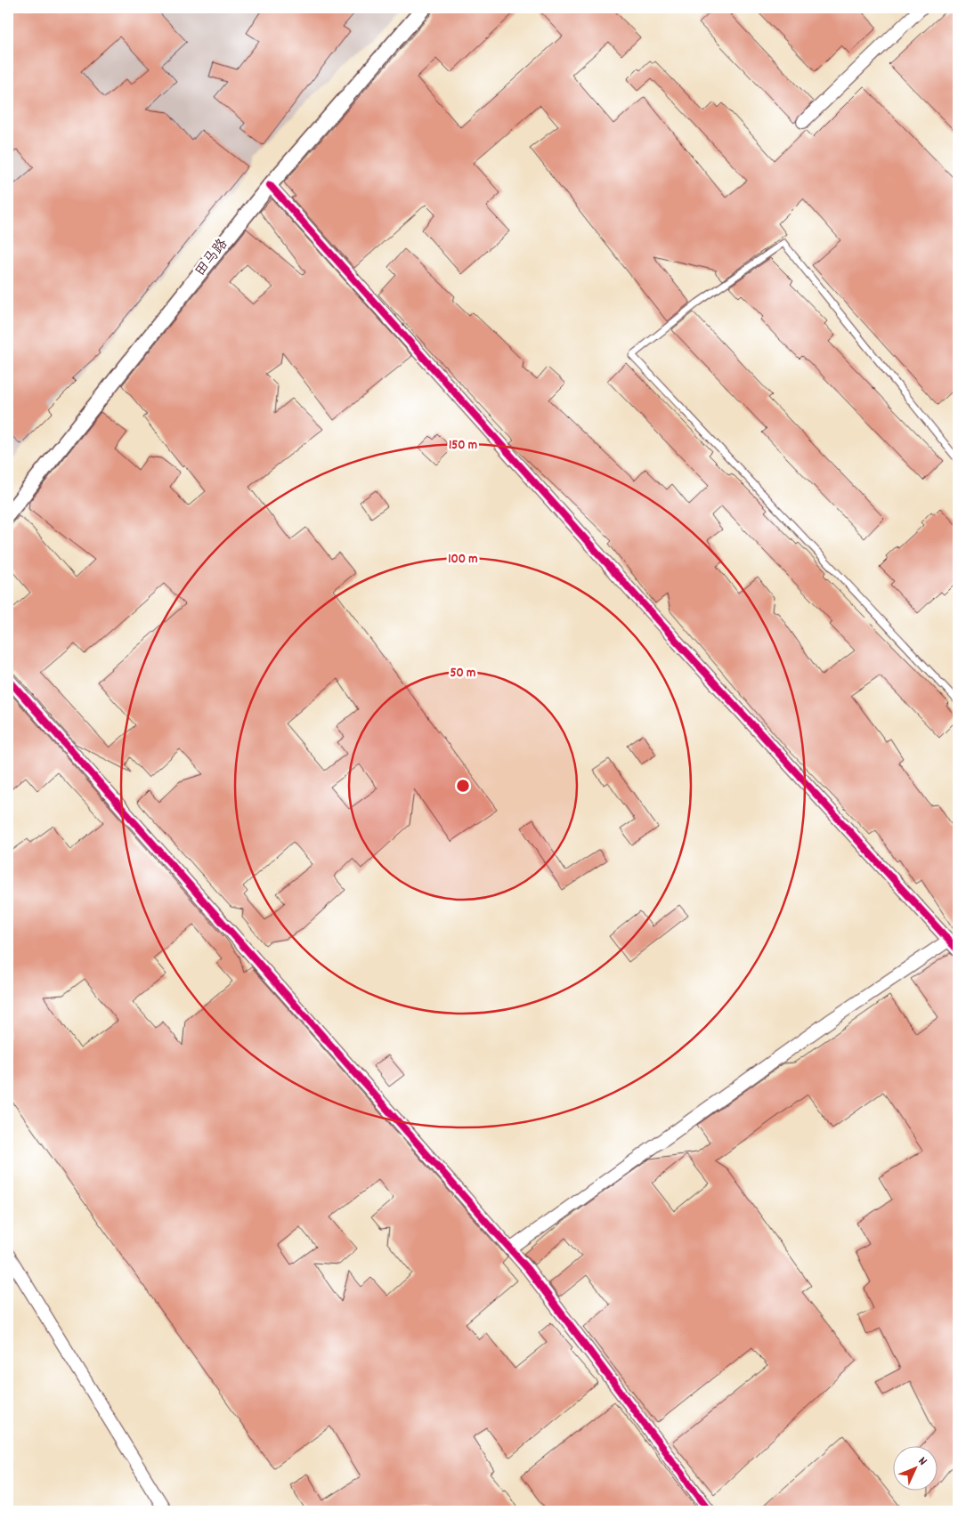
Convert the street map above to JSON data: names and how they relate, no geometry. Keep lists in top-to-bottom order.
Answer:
{
  "streets": {
    "street": ["田马路"]
  },
  "north": "top right",
  "rings": ["150 m", "100 m", "50 m"]
}
